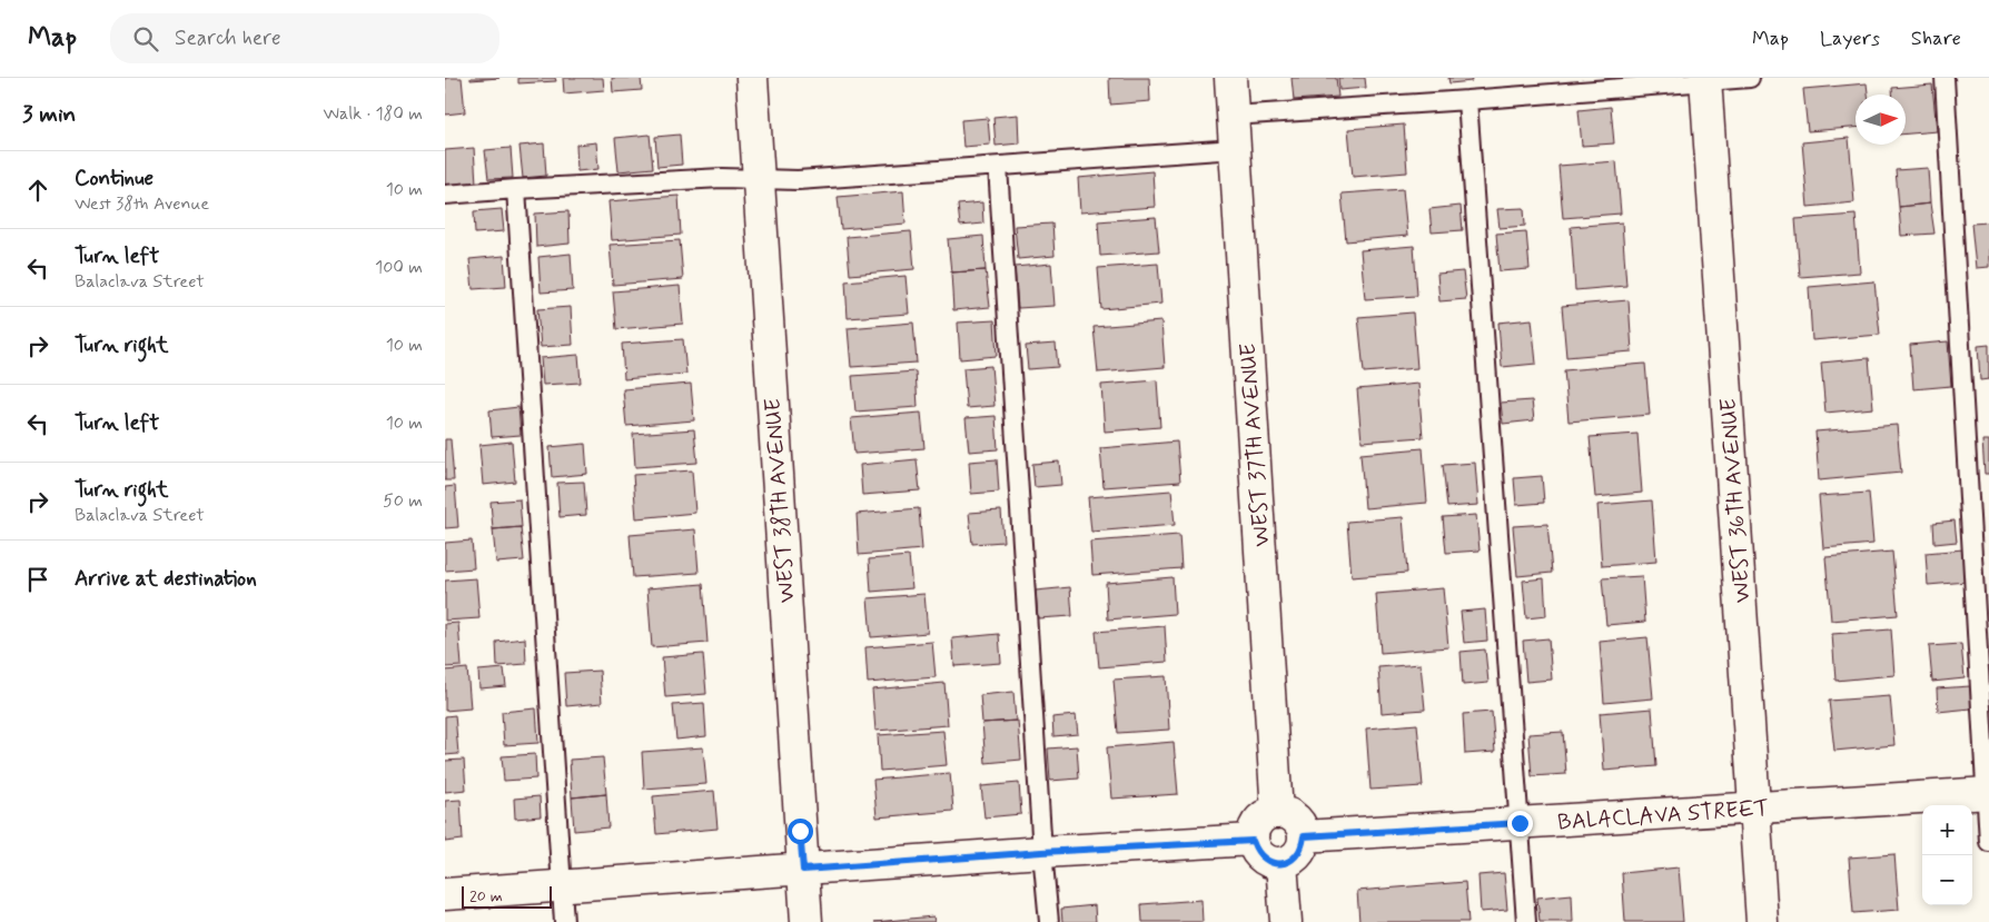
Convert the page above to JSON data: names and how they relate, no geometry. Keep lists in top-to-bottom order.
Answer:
{
  "streets": {
    "street": [
      "WEST 37TH AVENUE",
      "WEST 38TH AVENUE",
      "WEST 36TH AVENUE",
      "BALACLAVA STREET"
    ]
  },
  "crossings": [
    ["WEST 37TH AVENUE", "BALACLAVA STREET"],
    ["WEST 36TH AVENUE", "BALACLAVA STREET"]
  ],
  "scale_bar": "20 m",
  "north": "right",
  "page": {
    "header": "Map",
    "search": "Search here",
    "nav": ["Map", "Layers", "Share"],
    "heading": ["3 min", "Walk · 180 m"],
    "list": [
      ["Continue", "West 38th Avenue", "10 m"],
      ["Turn left", "Balaclava Street", "100 m"],
      ["Turn right", "10 m"],
      ["Turn left", "10 m"],
      ["Turn right", "Balaclava Street", "50 m"],
      "Arrive at destination"
    ],
    "map_buttons": ["+", "−"],
    "scale": "20 m"
  }
}
